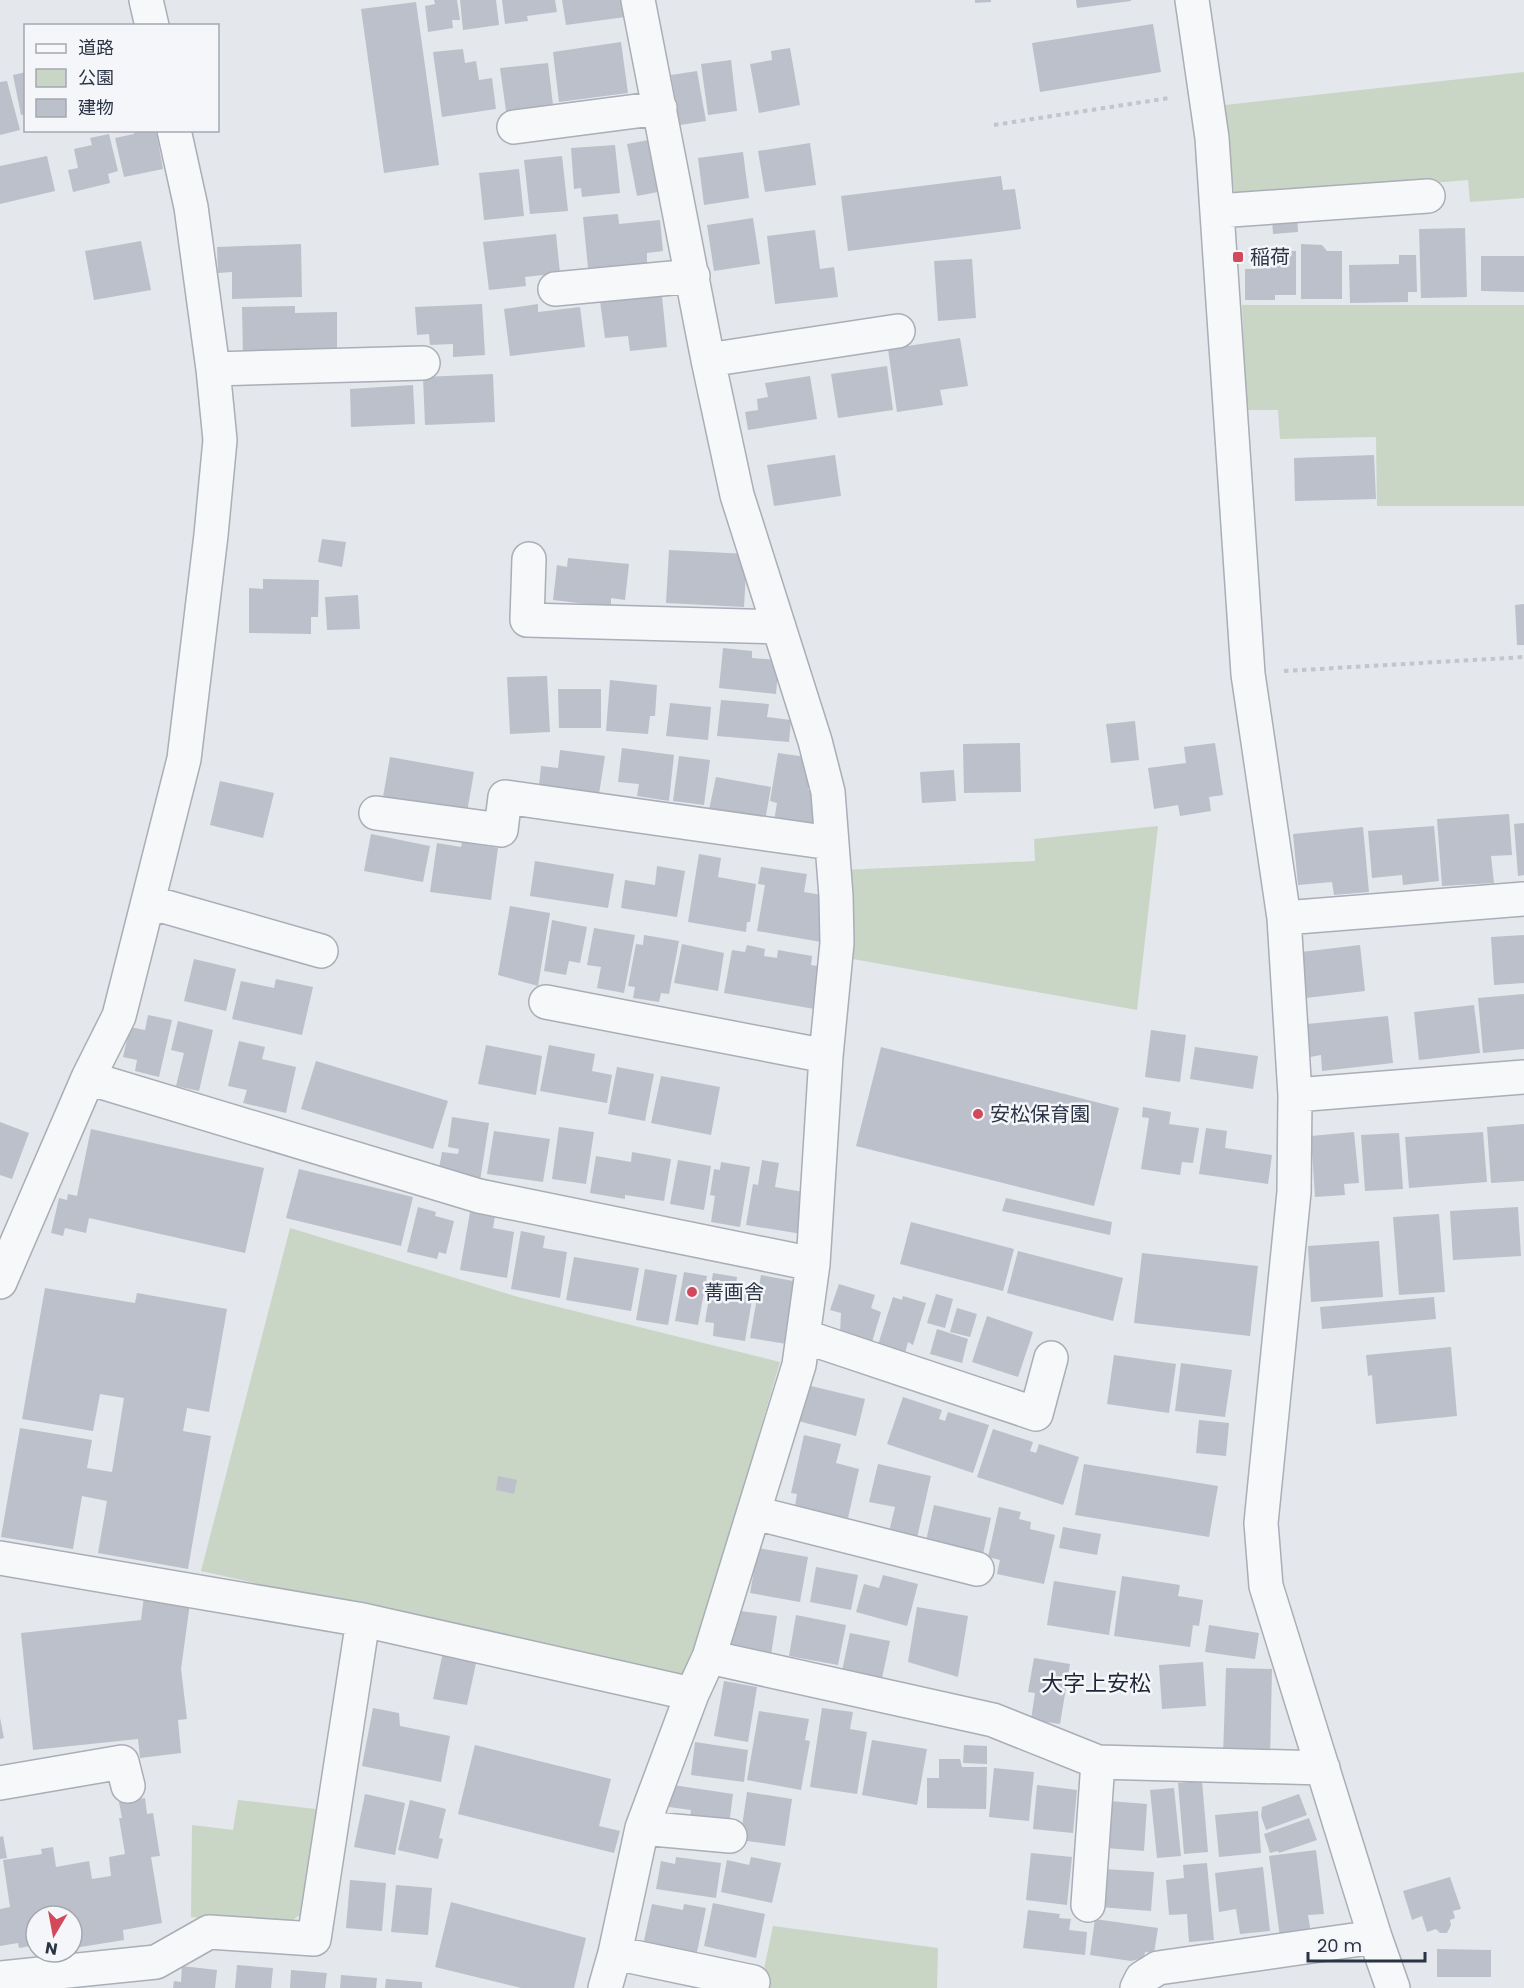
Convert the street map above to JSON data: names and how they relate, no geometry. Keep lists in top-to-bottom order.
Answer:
{
  "districts": ["大字上安松"],
  "places": {
    "transit": ["稲荷"],
    "other": ["安松保育園", "菁画舎"]
  },
  "legend": ["道路", "公園", "建物"],
  "scale_bar": "20 m",
  "north": "bottom"
}
